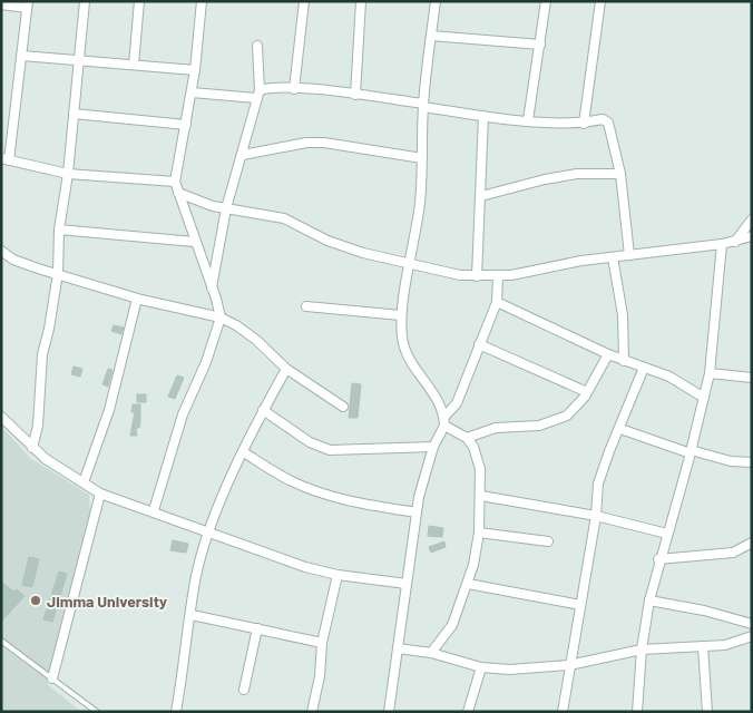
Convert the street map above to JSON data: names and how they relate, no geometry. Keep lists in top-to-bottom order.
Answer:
{
  "places": ["Jimma University"]
}
